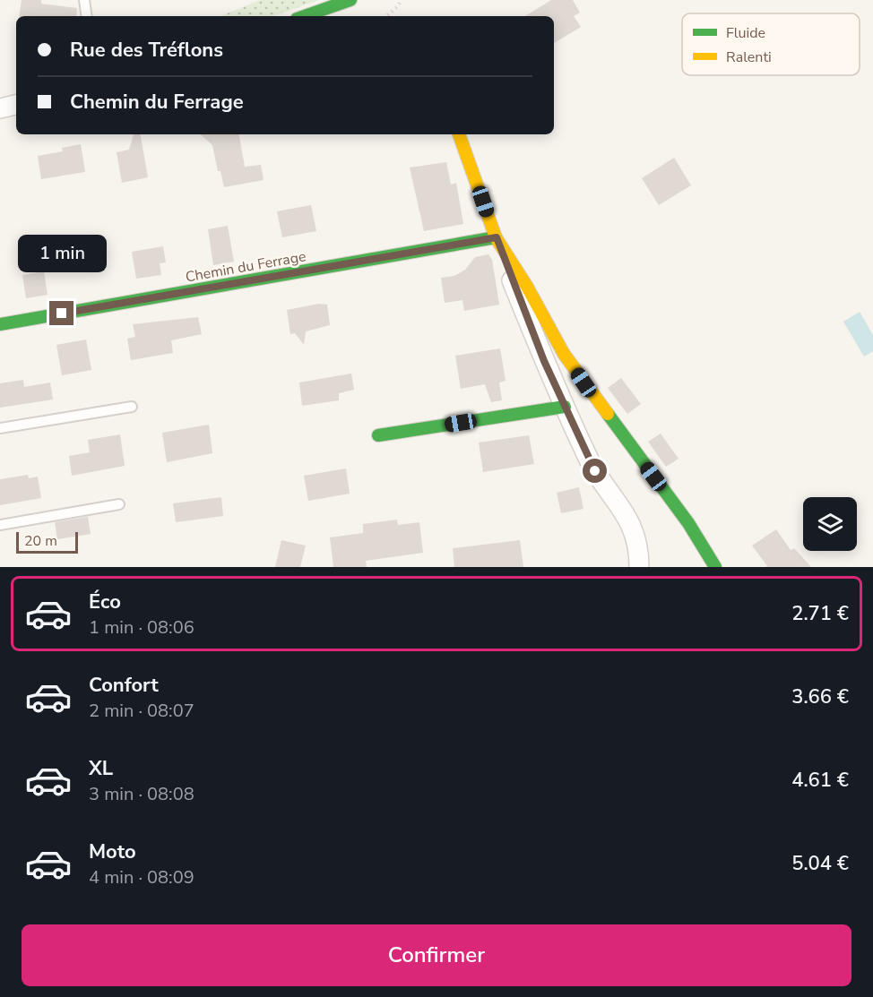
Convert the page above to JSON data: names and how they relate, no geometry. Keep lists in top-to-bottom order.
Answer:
{
  "streets": {
    "street": ["Chemin du Ferrage"]
  },
  "legend": ["Fluide", "Ralenti"],
  "scale_bar": "20 m",
  "page": {
    "banner": ["Rue des Tréflons", "Chemin du Ferrage"],
    "bubble": "1 min",
    "scale": "20 m",
    "list": [
      {
        "name": "Éco",
        "note": "1 min · 08:06",
        "value": "2.71 €"
      },
      {
        "name": "Confort",
        "note": "2 min · 08:07",
        "value": "3.66 €"
      },
      {
        "name": "XL",
        "note": "3 min · 08:08",
        "value": "4.61 €"
      },
      {
        "name": "Moto",
        "note": "4 min · 08:09",
        "value": "5.04 €"
      }
    ],
    "buttons": "Confirmer"
  }
}
